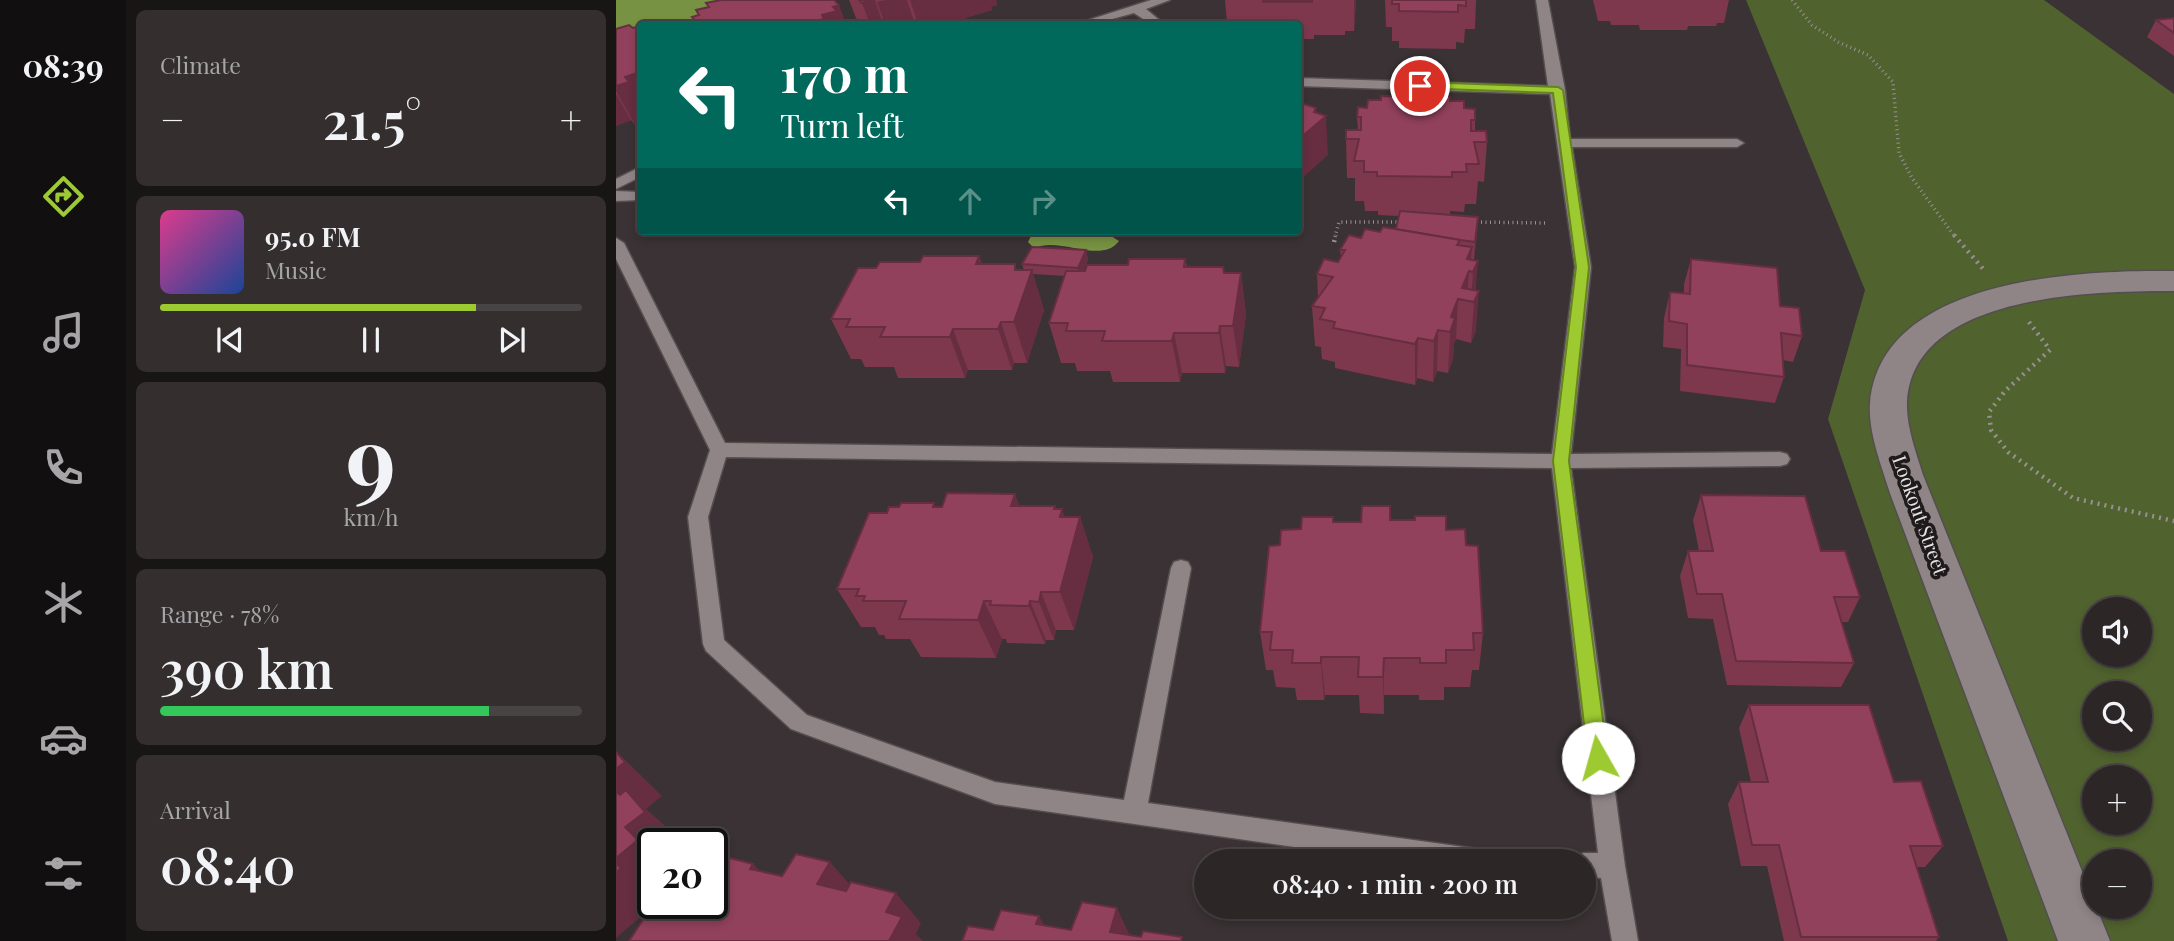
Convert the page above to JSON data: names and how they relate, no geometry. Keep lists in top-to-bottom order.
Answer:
{
  "streets": {
    "street": ["Lookout Street"]
  },
  "page": {
    "tabs": "08:39",
    "tile": [
      "Climate",
      ["9", "km/h"],
      ["Range · 78%", "390 km"],
      ["Arrival", "08:40"]
    ],
    "turn": ["170 m", "Turn left"],
    "heat": ["−", "21.5°", "+"],
    "song": ["95.0 FM", "Music"],
    "map_buttons": ["+", "−"],
    "limit": "20",
    "trip": "08:40 · 1 min · 200 m"
  }
}
